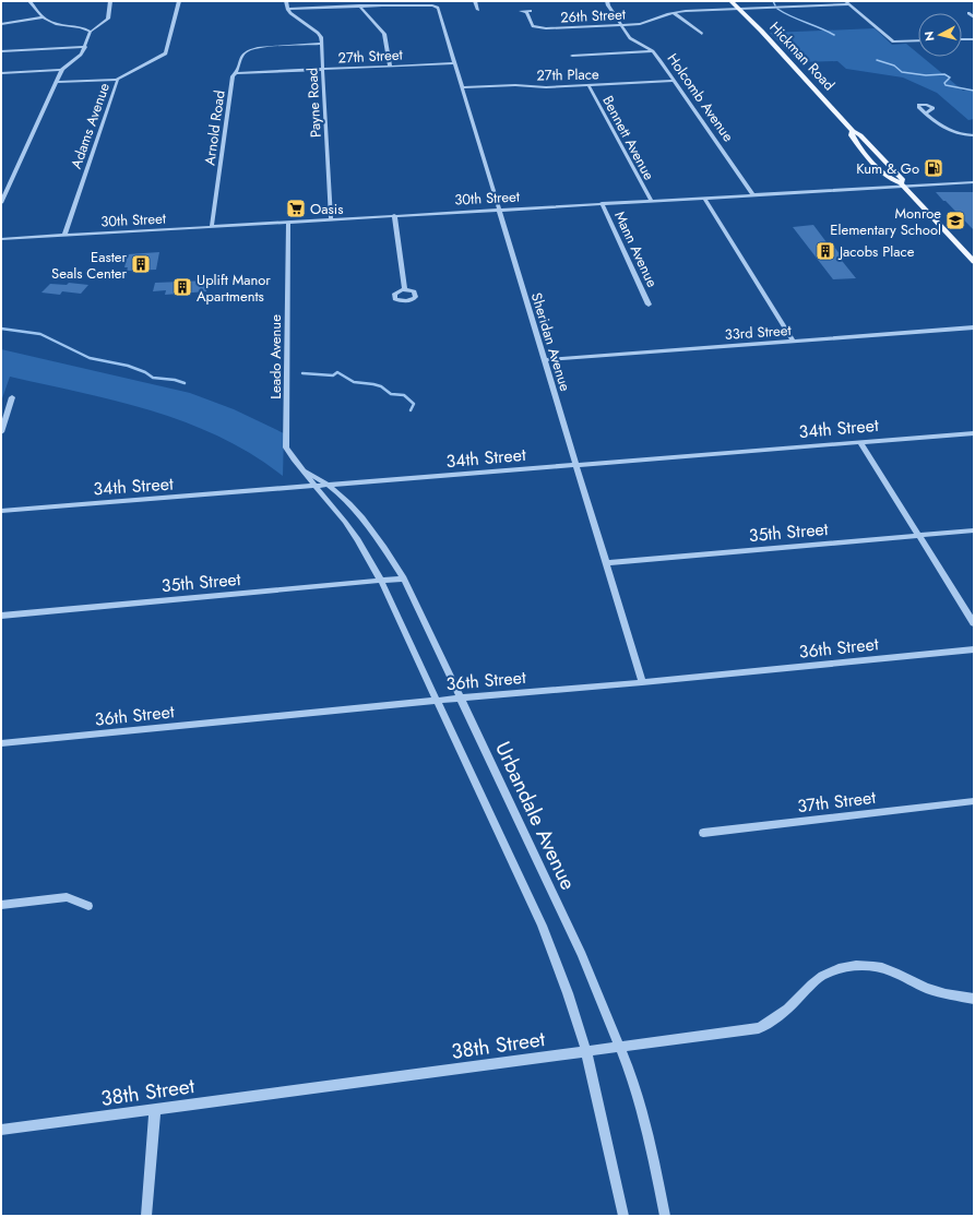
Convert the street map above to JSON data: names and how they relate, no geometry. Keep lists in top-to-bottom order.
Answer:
{
  "streets": {
    "main road": ["Hickman Road"],
    "street": [
      "26th Street",
      "27th Street",
      "27th Place",
      "Holcomb Avenue",
      "Payne Road",
      "Adams Avenue",
      "Arnold Road",
      "Bennett Avenue",
      "30th Street",
      "Mann Avenue",
      "33rd Street",
      "Sheridan Avenue",
      "Leado Avenue",
      "34th Street",
      "35th Street",
      "36th Street",
      "37th Street",
      "Urbandale Avenue",
      "38th Street"
    ]
  },
  "crossings": [
    ["26th Street", "Hickman Road"],
    ["26th Street", "Holcomb Avenue"],
    ["27th Street", "Payne Road"],
    ["27th Street", "Arnold Road"],
    ["27th Street", "Sheridan Avenue"],
    ["Hickman Road", "30th Street"],
    ["27th Place", "Holcomb Avenue"],
    ["27th Place", "Bennett Avenue"],
    ["27th Place", "Sheridan Avenue"],
    ["Holcomb Avenue", "30th Street"],
    ["Payne Road", "Arnold Road"],
    ["Payne Road", "30th Street"],
    ["Adams Avenue", "30th Street"],
    ["Arnold Road", "30th Street"],
    ["Bennett Avenue", "30th Street"],
    ["30th Street", "Mann Avenue"],
    ["30th Street", "Sheridan Avenue"],
    ["30th Street", "Leado Avenue"],
    ["33rd Street", "Sheridan Avenue"],
    ["Sheridan Avenue", "34th Street"],
    ["Sheridan Avenue", "35th Street"],
    ["Sheridan Avenue", "36th Street"],
    ["Leado Avenue", "Urbandale Avenue"],
    ["34th Street", "Urbandale Avenue"],
    ["35th Street", "Urbandale Avenue"],
    ["36th Street", "Urbandale Avenue"],
    ["Urbandale Avenue", "38th Street"]
  ],
  "places": {
    "fuel station": ["Kum & Go"],
    "supermarket": ["Oasis"],
    "school or university": ["Monroe Elementary School"],
    "building": ["Jacobs Place", "Easter Seals Center", "Uplift Manor Apartments"]
  },
  "north": "left"
}
